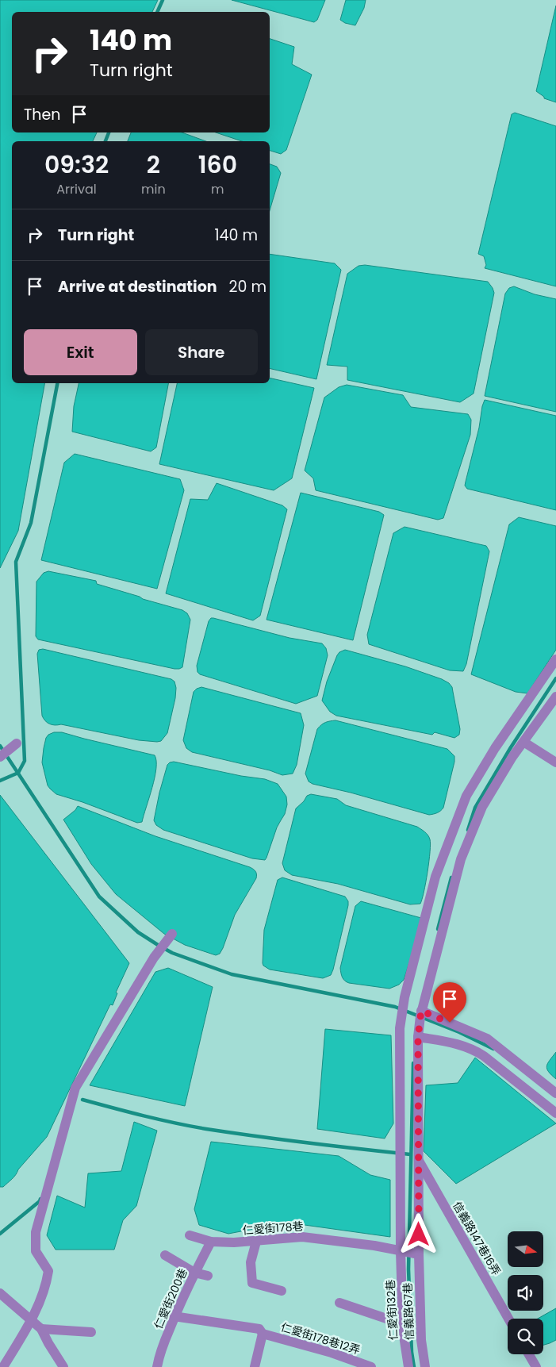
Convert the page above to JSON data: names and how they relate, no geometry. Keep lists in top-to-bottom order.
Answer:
{
  "streets": {
    "street": [
      "仁愛街178巷",
      "信義路147巷16弄",
      "仁愛街200巷",
      "仁愛街132巷",
      "信義路67巷",
      "仁愛街178巷12弄"
    ]
  },
  "crossings": [
    ["仁愛街178巷", "仁愛街200巷"],
    ["仁愛街178巷", "仁愛街132巷"],
    ["仁愛街178巷", "信義路67巷"],
    ["仁愛街132巷", "信義路67巷"]
  ],
  "north": "right",
  "page": {
    "turn": ["140 m", "Turn right"],
    "then": "Then",
    "eta": [
      "09:32",
      "Arrival",
      "2",
      "min",
      "160",
      "m"
    ],
    "list": [
      {
        "name": "Turn right",
        "value": "140 m"
      },
      {
        "name": "Arrive at destination",
        "value": "20 m"
      }
    ],
    "buttons": ["Exit", "Share"]
  }
}
